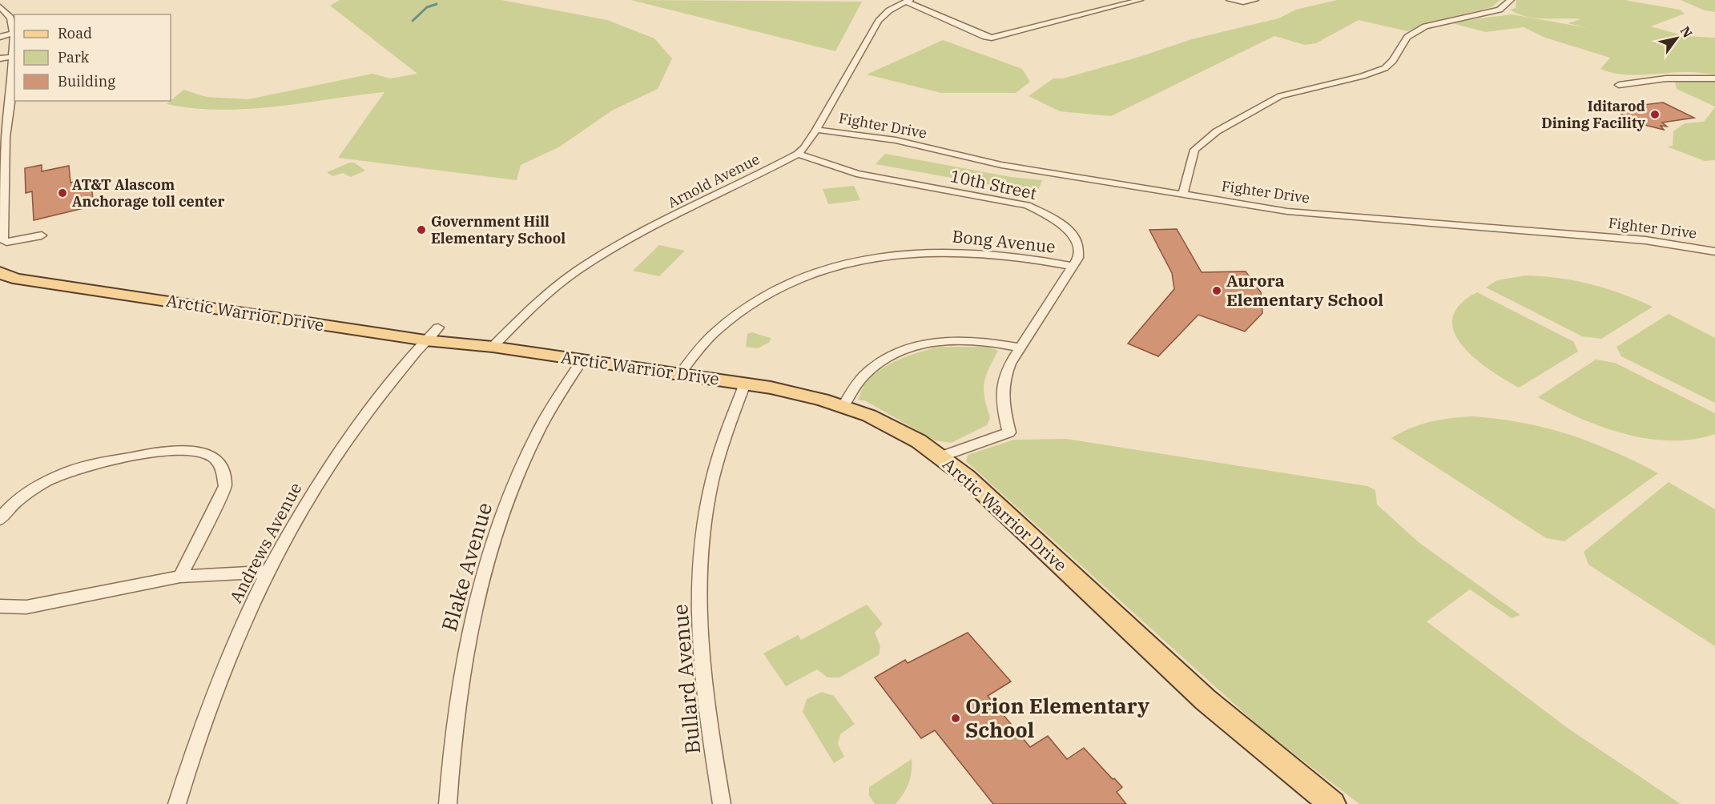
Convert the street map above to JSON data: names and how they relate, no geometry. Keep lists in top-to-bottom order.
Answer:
{
  "streets": {
    "main road": ["Arctic Warrior Drive"],
    "street": [
      "Fighter Drive",
      "Arnold Avenue",
      "10th Street",
      "Bong Avenue",
      "Andrews Avenue",
      "Blake Avenue",
      "Bullard Avenue"
    ]
  },
  "crossings": [
    ["Fighter Drive", "Arnold Avenue"],
    ["Arnold Avenue", "10th Street"],
    ["Arnold Avenue", "Arctic Warrior Drive"],
    ["10th Street", "Bong Avenue"],
    ["10th Street", "Arctic Warrior Drive"],
    ["Bong Avenue", "Arctic Warrior Drive"],
    ["Arctic Warrior Drive", "Andrews Avenue"],
    ["Arctic Warrior Drive", "Blake Avenue"],
    ["Arctic Warrior Drive", "Bullard Avenue"]
  ],
  "places": [
    "Iditarod Dining Facility",
    "AT&T Alascom Anchorage toll center",
    "Government Hill Elementary School",
    "Aurora Elementary School",
    "Orion Elementary School"
  ],
  "legend": ["Road", "Park", "Building"],
  "north": "top right"
}
